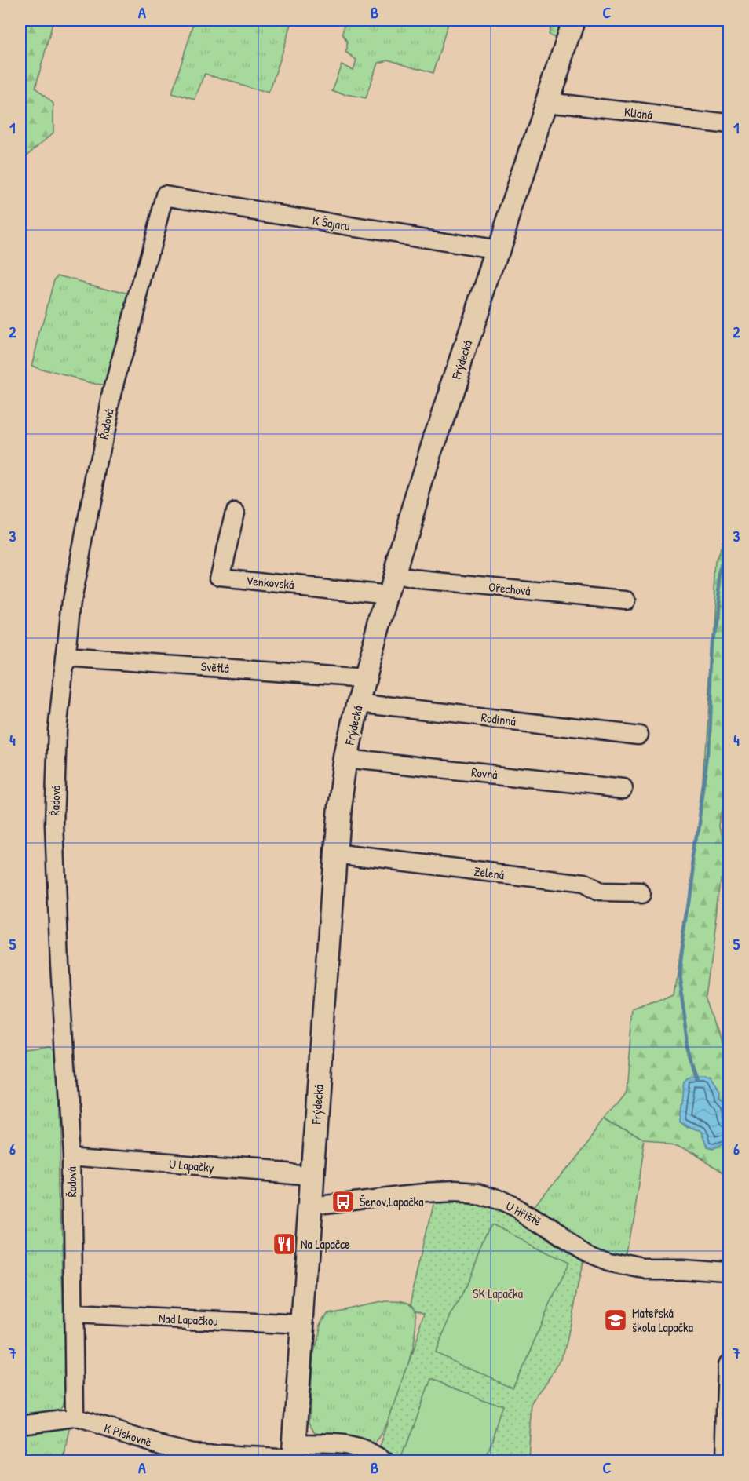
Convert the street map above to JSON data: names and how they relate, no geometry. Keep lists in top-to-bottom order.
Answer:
{
  "streets": {
    "main road": ["Frýdecká"],
    "street": [
      "Klidná",
      "K Šajaru",
      "Řadová",
      "Venkovská",
      "Ořechová",
      "Světlá",
      "Rodinná",
      "Rovná",
      "Zelená",
      "U Lapačky",
      "U Hřiště",
      "Nad Lapačkou",
      "K Pískovně"
    ]
  },
  "crossings": [
    ["Klidná", "Frýdecká"],
    ["K Šajaru", "Frýdecká"],
    ["K Šajaru", "Řadová"],
    ["Frýdecká", "Venkovská"],
    ["Frýdecká", "Ořechová"],
    ["Frýdecká", "Světlá"],
    ["Frýdecká", "Rodinná"],
    ["Frýdecká", "Rovná"],
    ["Frýdecká", "Zelená"],
    ["Frýdecká", "U Lapačky"],
    ["Frýdecká", "U Hřiště"],
    ["Frýdecká", "Nad Lapačkou"],
    ["Frýdecká", "K Pískovně"],
    ["Řadová", "Světlá"],
    ["Řadová", "U Lapačky"],
    ["Řadová", "Nad Lapačkou"],
    ["Řadová", "K Pískovně"],
    ["Venkovská", "Ořechová"]
  ],
  "parks": ["SK Lapačka"],
  "places": {
    "bus stop": ["Šenov,Lapačka"],
    "restaurant": ["Na Lapačce"],
    "school or university": ["Mateřská škola Lapačka"]
  },
  "grid": {
    "columns": ["A", "B", "C"],
    "rows": [
      "1",
      "2",
      "3",
      "4",
      "5",
      "6",
      "7"
    ]
  }
}
